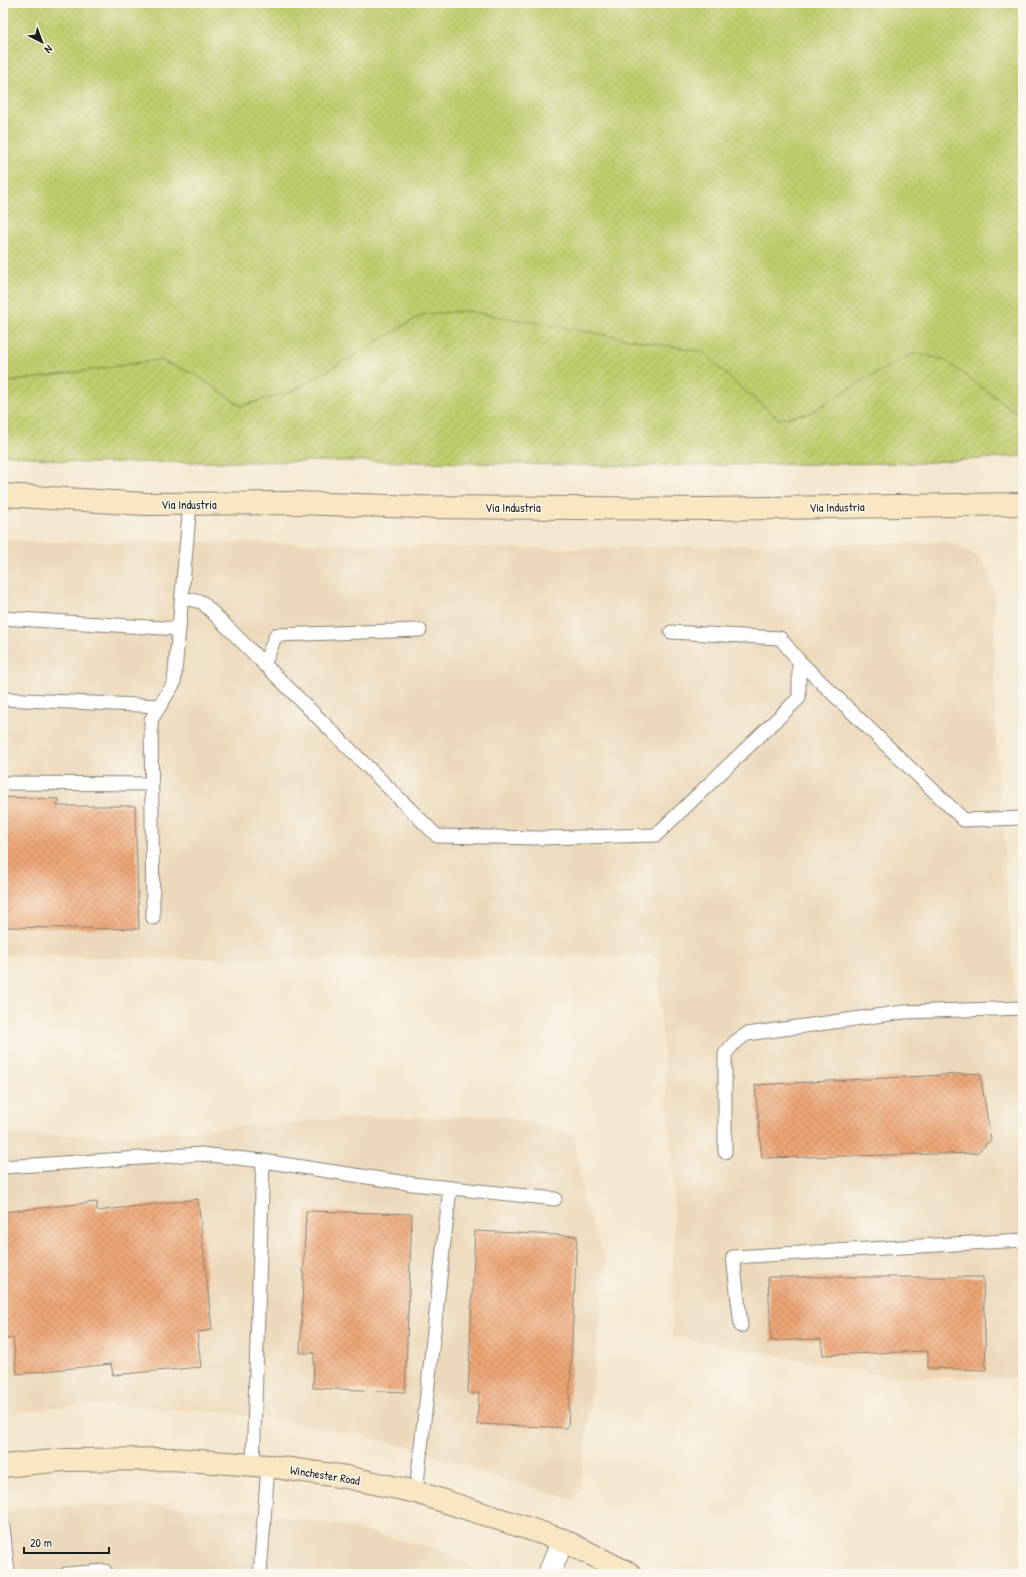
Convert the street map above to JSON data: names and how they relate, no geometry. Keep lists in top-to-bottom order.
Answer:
{
  "streets": {
    "street": ["Via Industria", "Winchester Road"]
  },
  "scale_bar": "20 m",
  "north": "bottom right"
}
